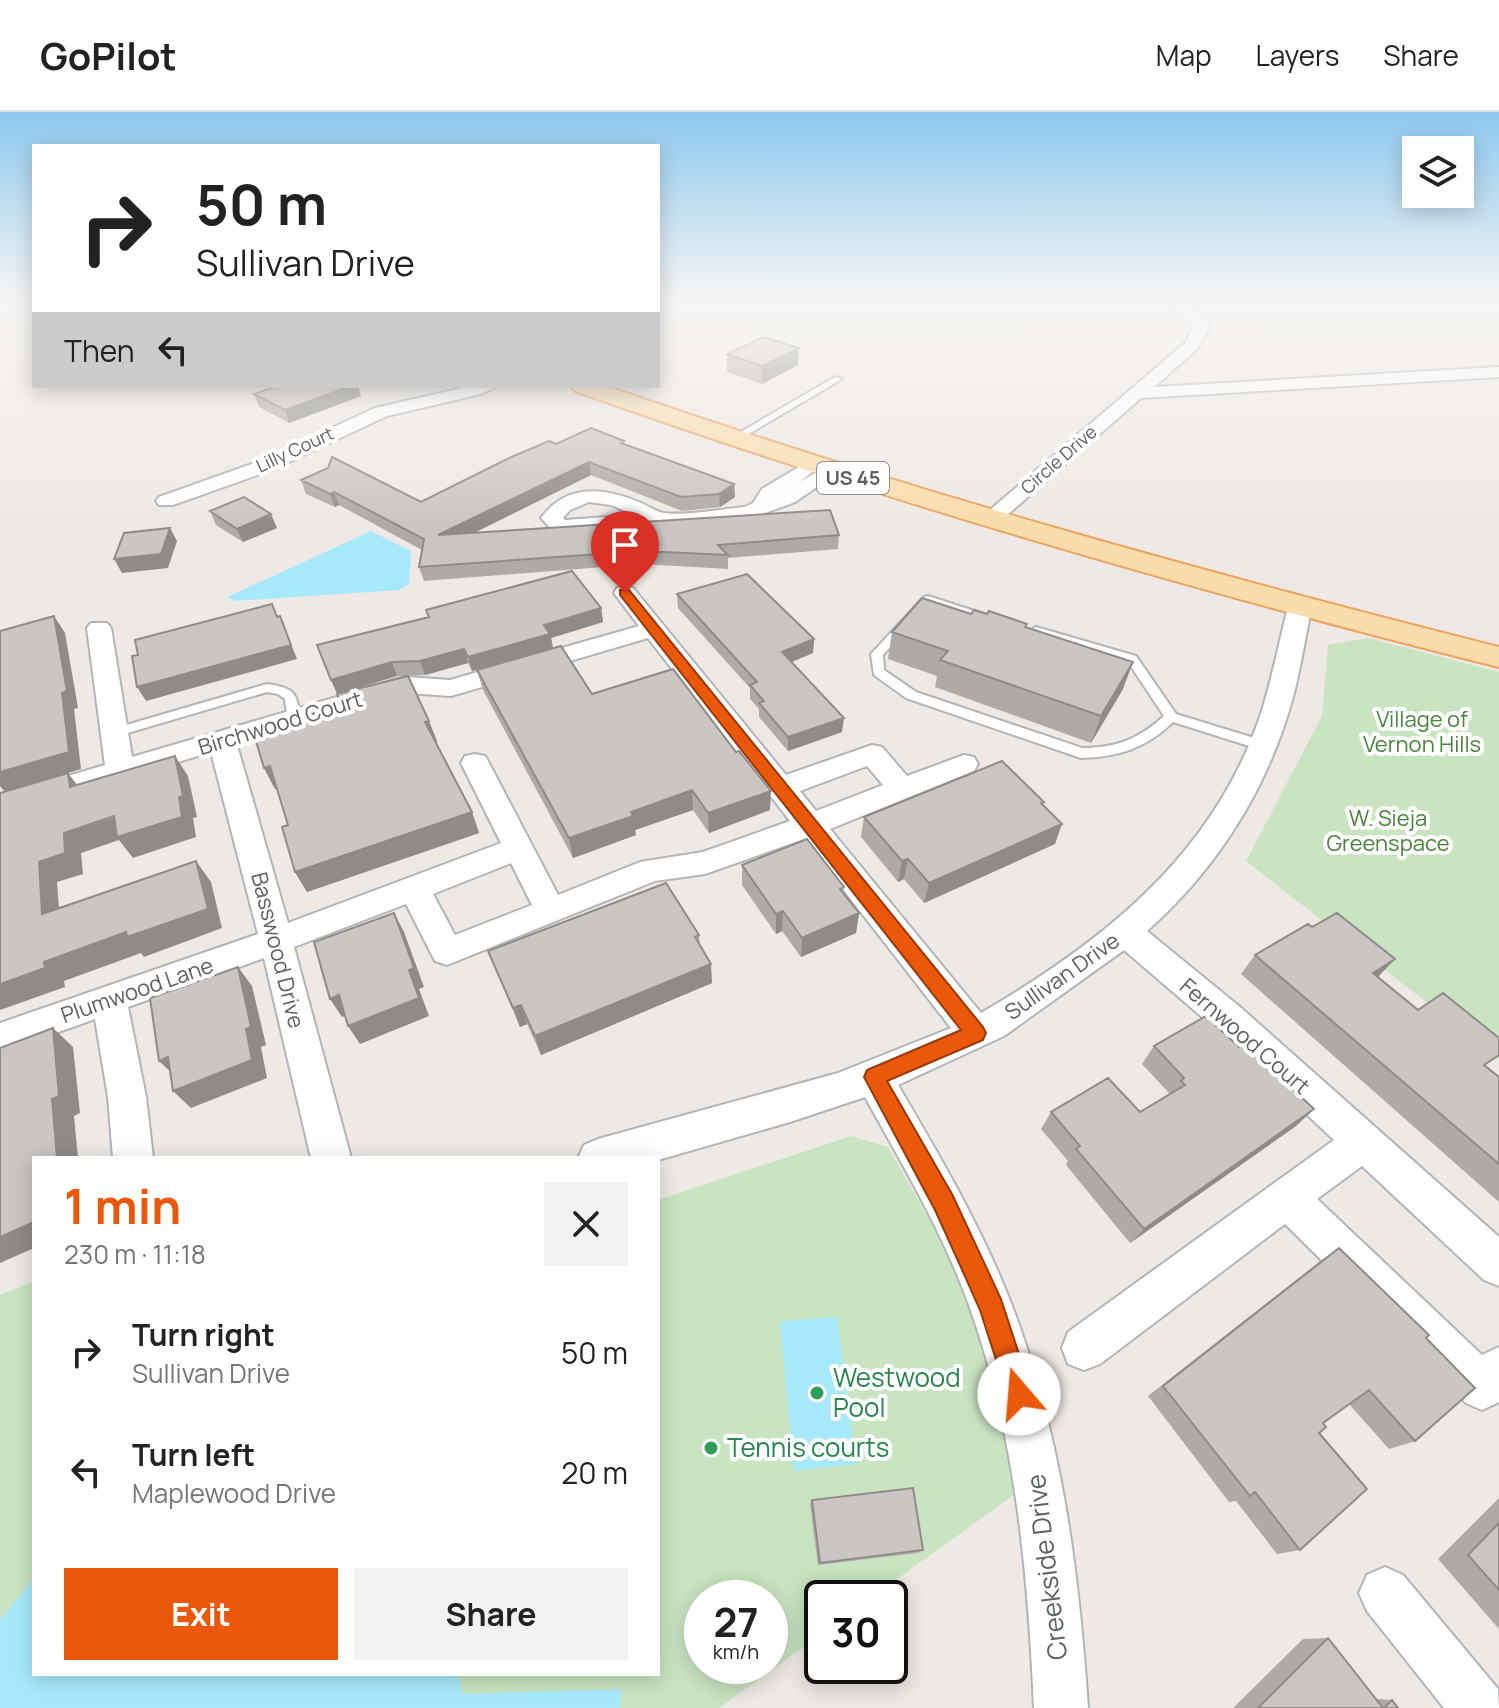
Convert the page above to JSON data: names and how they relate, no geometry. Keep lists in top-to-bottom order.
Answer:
{
  "streets": {
    "main road": ["US 45"],
    "street": [
      "Lilly Court",
      "Circle Drive",
      "Birchwood Court",
      "Basswood Drive",
      "Sullivan Drive",
      "Plumwood Lane",
      "Fernwood Court",
      "Creekside Drive"
    ]
  },
  "crossings": [
    ["Circle Drive", "US 45"],
    ["US 45", "Sullivan Drive"],
    ["Birchwood Court", "Basswood Drive"],
    ["Basswood Drive", "Plumwood Lane"],
    ["Sullivan Drive", "Fernwood Court"],
    ["Sullivan Drive", "Creekside Drive"]
  ],
  "parks": ["Village of Vernon Hills", "W. Sieja Greenspace"],
  "places": ["Westwood Pool", "Tennis courts"],
  "page": {
    "header": "GoPilot",
    "nav": ["Map", "Layers", "Share"],
    "turn": ["50 m", "Sullivan Drive"],
    "then": "Then",
    "heading": ["1 min", "230 m · 11:18"],
    "list": [
      {
        "name": "Turn right",
        "note": "Sullivan Drive",
        "value": "50 m"
      },
      {
        "name": "Turn left",
        "note": "Maplewood Drive",
        "value": "20 m"
      }
    ],
    "buttons": ["Exit", "Share"],
    "speed": "27 km/h",
    "limit": "30"
  }
}
